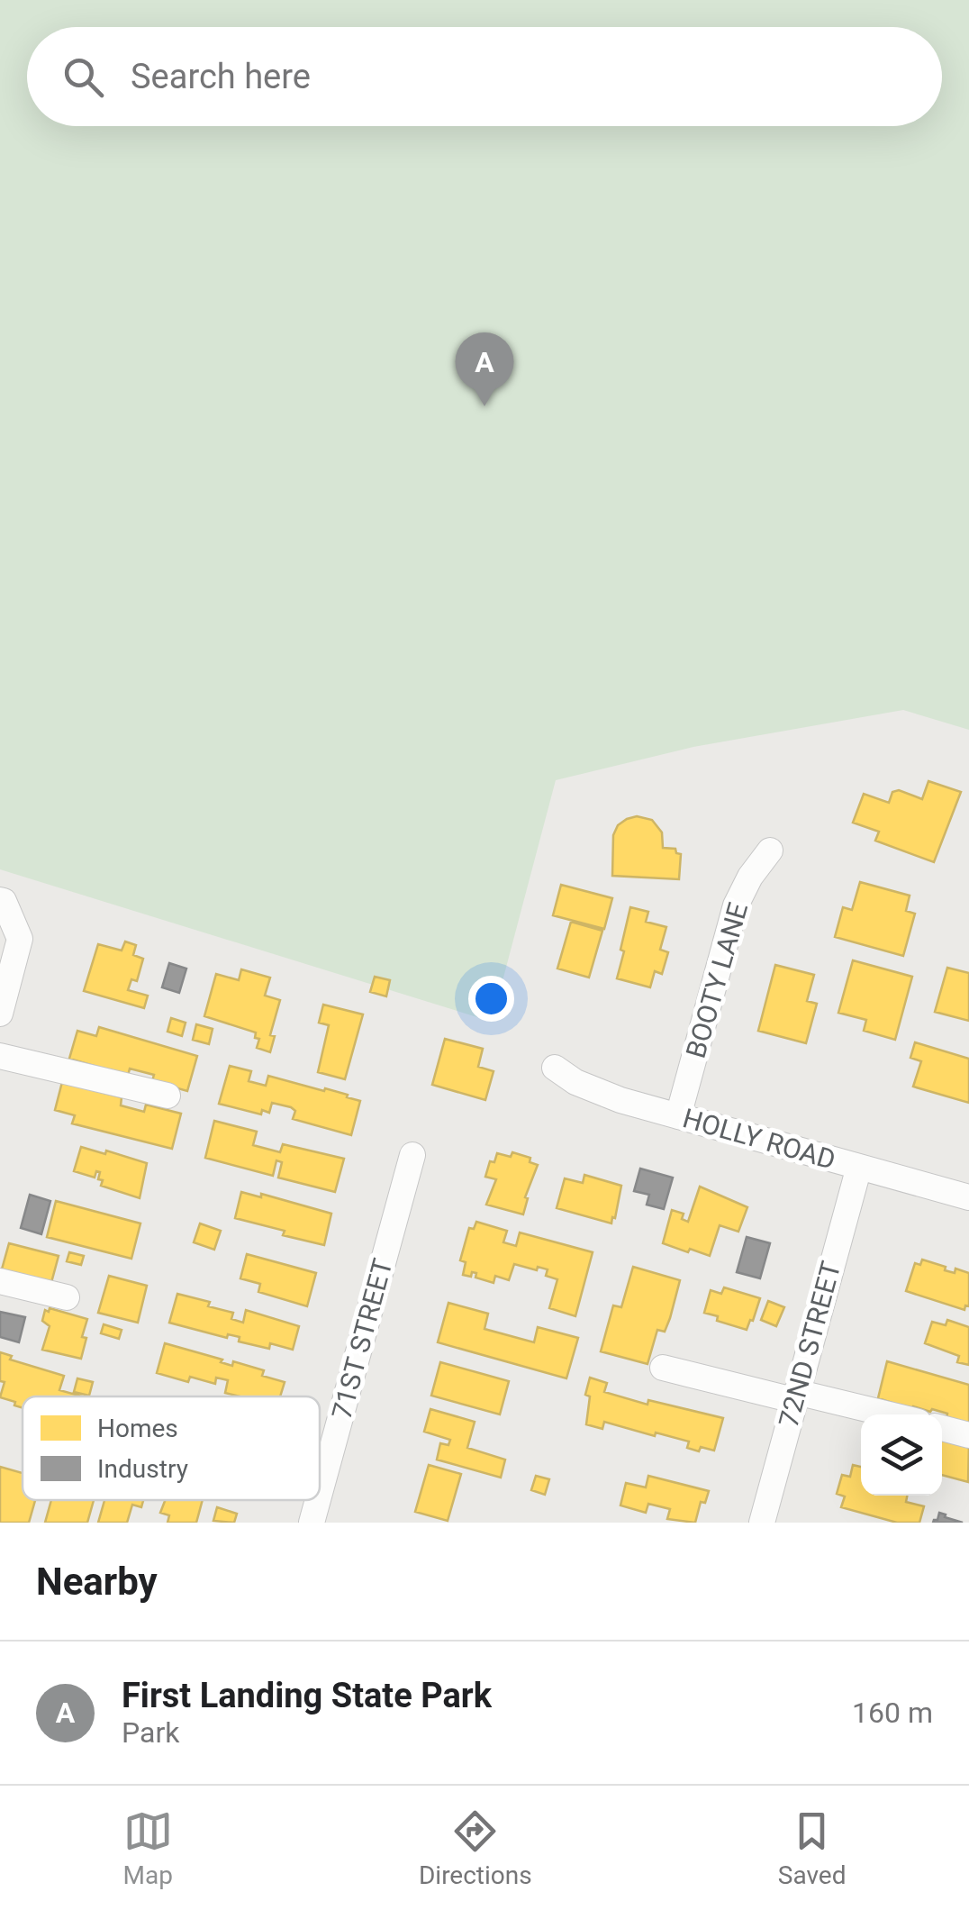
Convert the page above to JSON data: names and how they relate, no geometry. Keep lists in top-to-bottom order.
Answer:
{
  "streets": {
    "street": [
      "BOOTY LANE",
      "HOLLY ROAD",
      "71ST STREET",
      "72ND STREET"
    ]
  },
  "crossings": [
    ["BOOTY LANE", "HOLLY ROAD"],
    ["HOLLY ROAD", "72ND STREET"]
  ],
  "legend": ["Homes", "Industry"],
  "page": {
    "search": "Search here",
    "pins": "A",
    "heading": "Nearby",
    "list": [
      {
        "mark": "A",
        "name": "First Landing State Park",
        "note": "Park",
        "value": "160 m"
      }
    ],
    "nav": ["Map", "Directions", "Saved"]
  }
}
